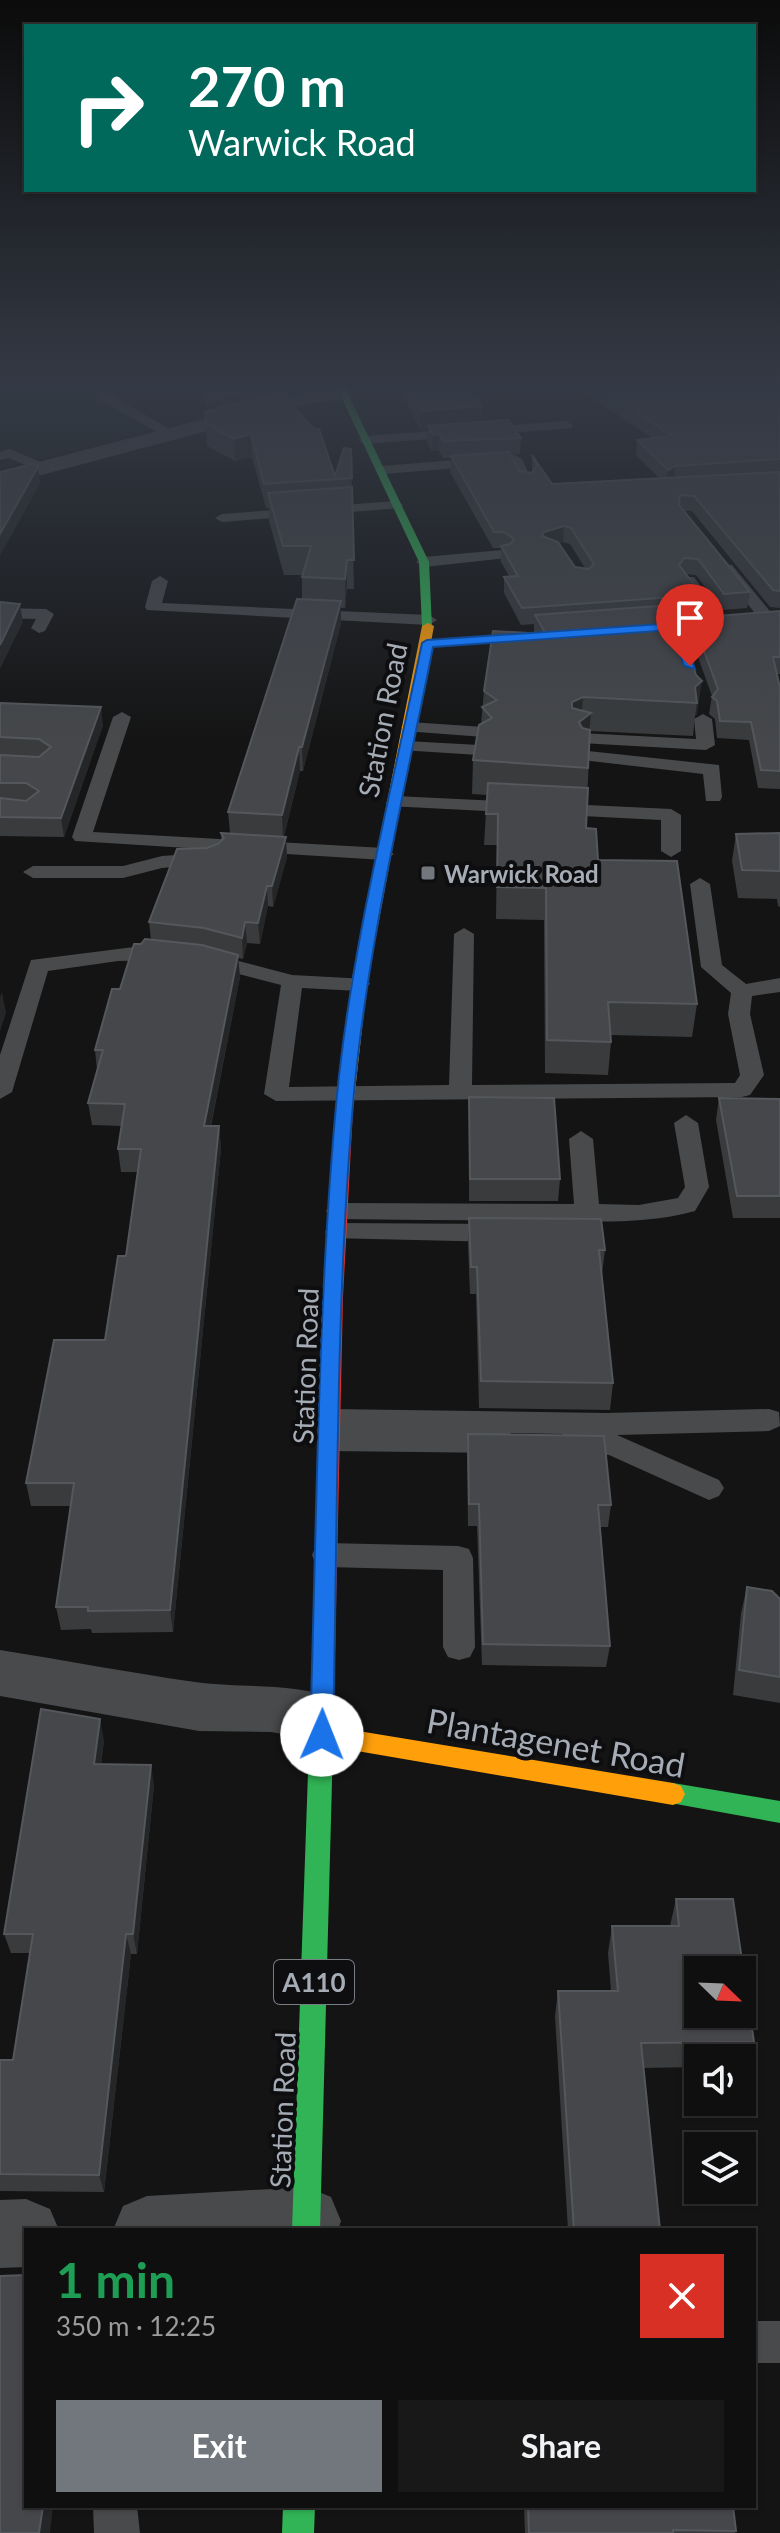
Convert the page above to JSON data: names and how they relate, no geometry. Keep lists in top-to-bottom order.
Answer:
{
  "streets": {
    "main road": ["Station Road", "Plantagenet Road", "A110"]
  },
  "crossings": [
    ["Station Road", "Plantagenet Road"]
  ],
  "places": {
    "transit": ["Warwick Road"]
  },
  "north": "bottom right",
  "page": {
    "turn": ["270 m", "Warwick Road"],
    "heading": ["1 min", "350 m · 12:25"],
    "buttons": ["Exit", "Share"]
  }
}
